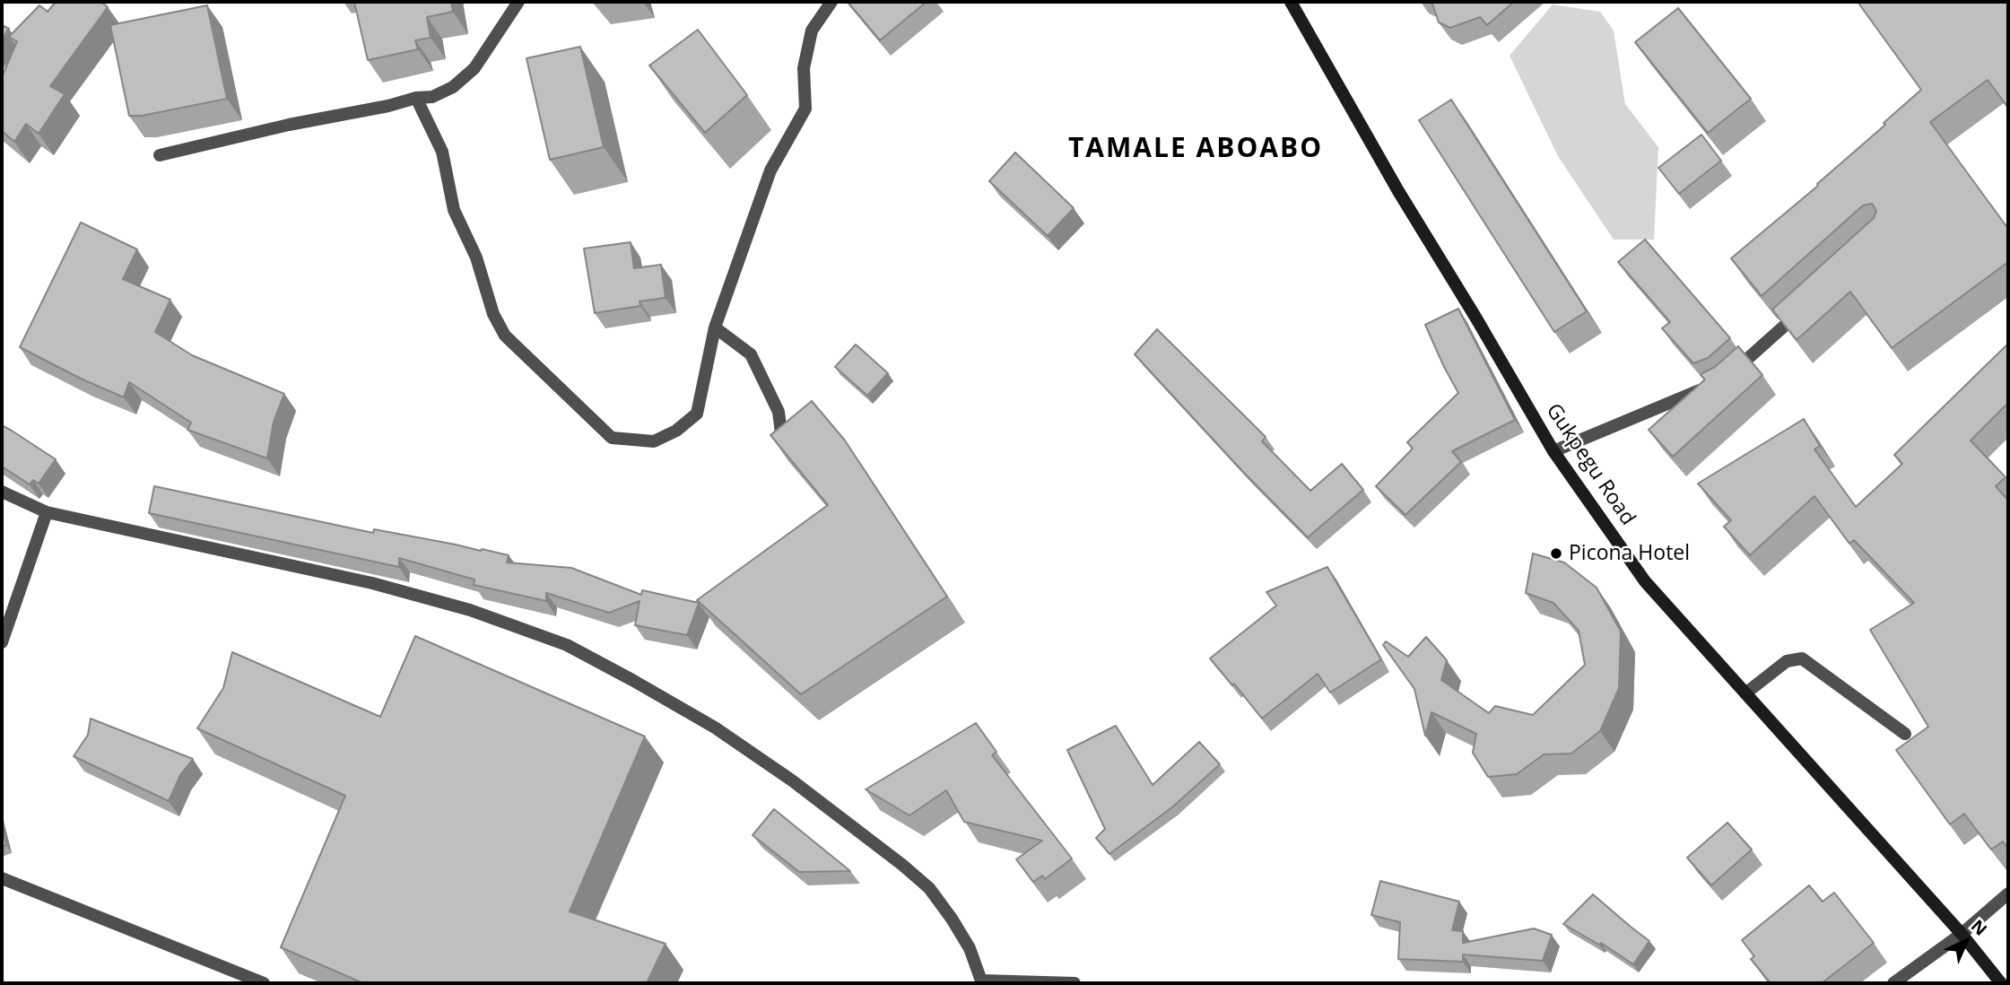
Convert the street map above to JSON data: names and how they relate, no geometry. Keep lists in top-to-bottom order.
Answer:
{
  "streets": {
    "street": ["Gukpegu Road"]
  },
  "districts": ["TAMALE ABOABO"],
  "places": ["Picona Hotel"],
  "north": "top right"
}
